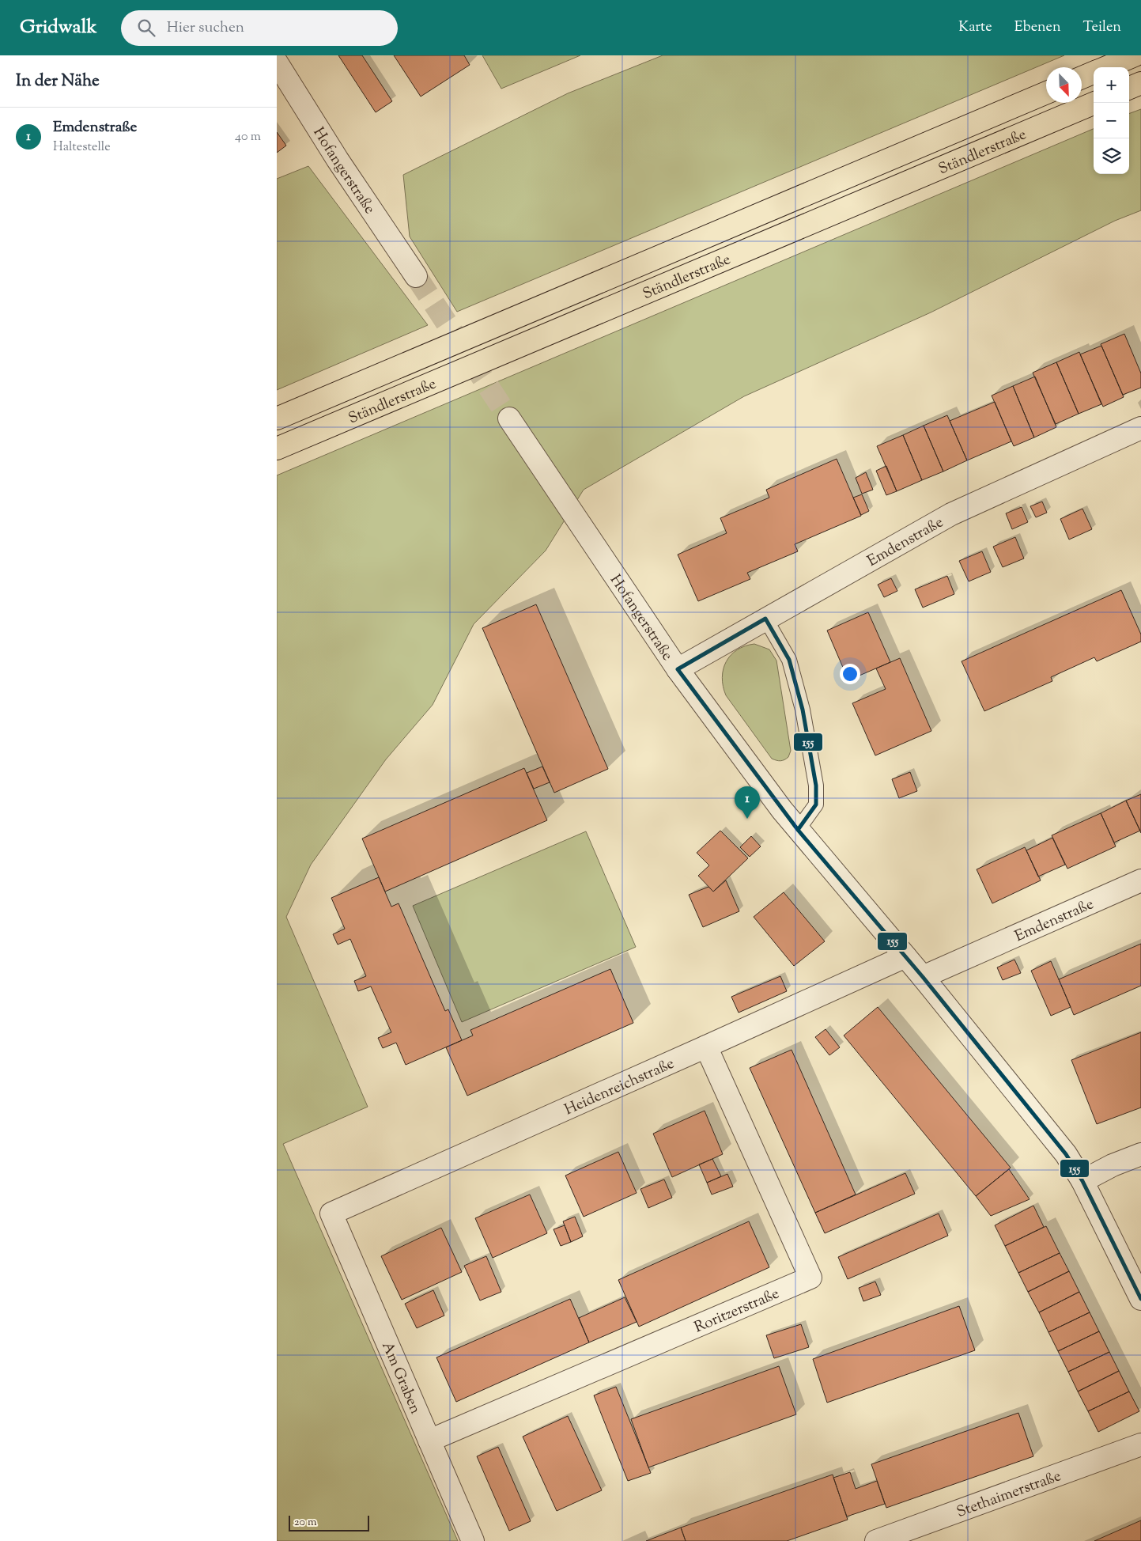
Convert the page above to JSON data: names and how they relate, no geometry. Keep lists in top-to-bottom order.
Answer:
{
  "streets": {
    "highway": ["Ständlerstraße"],
    "street": [
      "Hofangerstraße",
      "Emdenstraße",
      "Heidenreichstraße",
      "Roritzerstraße",
      "Am Graben",
      "Stethaimerstraße"
    ]
  },
  "crossings": [
    ["Hofangerstraße", "Emdenstraße"],
    ["Hofangerstraße", "Heidenreichstraße"],
    ["Heidenreichstraße", "Roritzerstraße"],
    ["Heidenreichstraße", "Am Graben"],
    ["Roritzerstraße", "Am Graben"]
  ],
  "lines": ["transit line 155"],
  "scale_bar": "20 m",
  "north": "bottom right",
  "page": {
    "header": "Gridwalk",
    "search": "Hier suchen",
    "nav": ["Karte", "Ebenen", "Teilen"],
    "heading": "In der Nähe",
    "map_buttons": ["+", "−"],
    "list": [
      {
        "mark": "1",
        "name": "Emdenstraße",
        "note": "Haltestelle",
        "value": "40 m"
      }
    ],
    "pins": "1",
    "scale": "20 m"
  }
}
